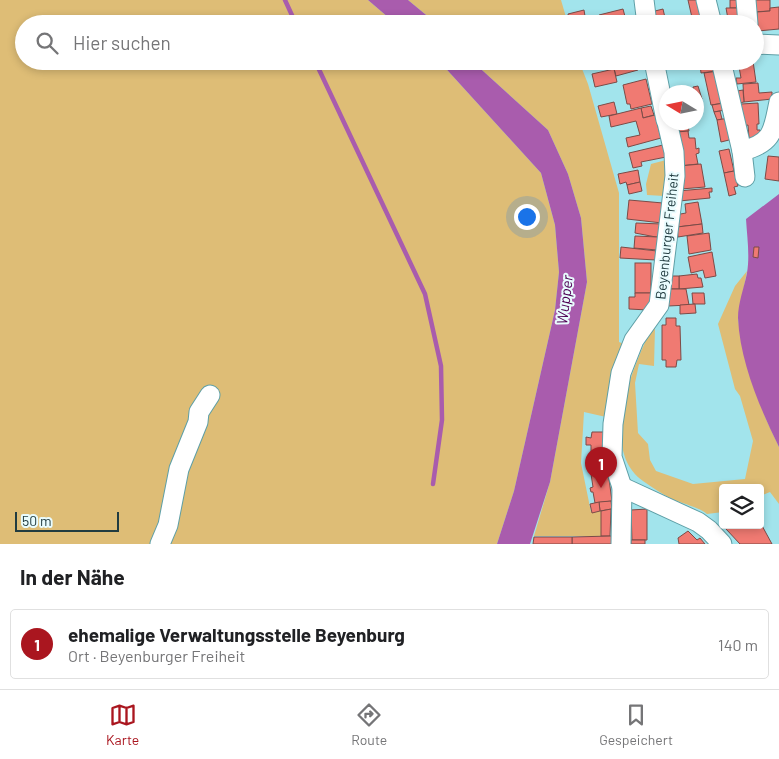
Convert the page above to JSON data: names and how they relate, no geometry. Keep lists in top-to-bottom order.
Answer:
{
  "streets": {
    "street": ["Beyenburger Freiheit"]
  },
  "water": ["Wupper"],
  "scale_bar": "50 m",
  "north": "left",
  "page": {
    "search": "Hier suchen",
    "pins": "1",
    "scale": "50 m",
    "heading": "In der Nähe",
    "list": [
      {
        "mark": "1",
        "name": "ehemalige Verwaltungsstelle Beyenburg",
        "note": "Ort · Beyenburger Freiheit",
        "value": "140 m"
      }
    ],
    "nav": ["Karte", "Route", "Gespeichert"]
  }
}
